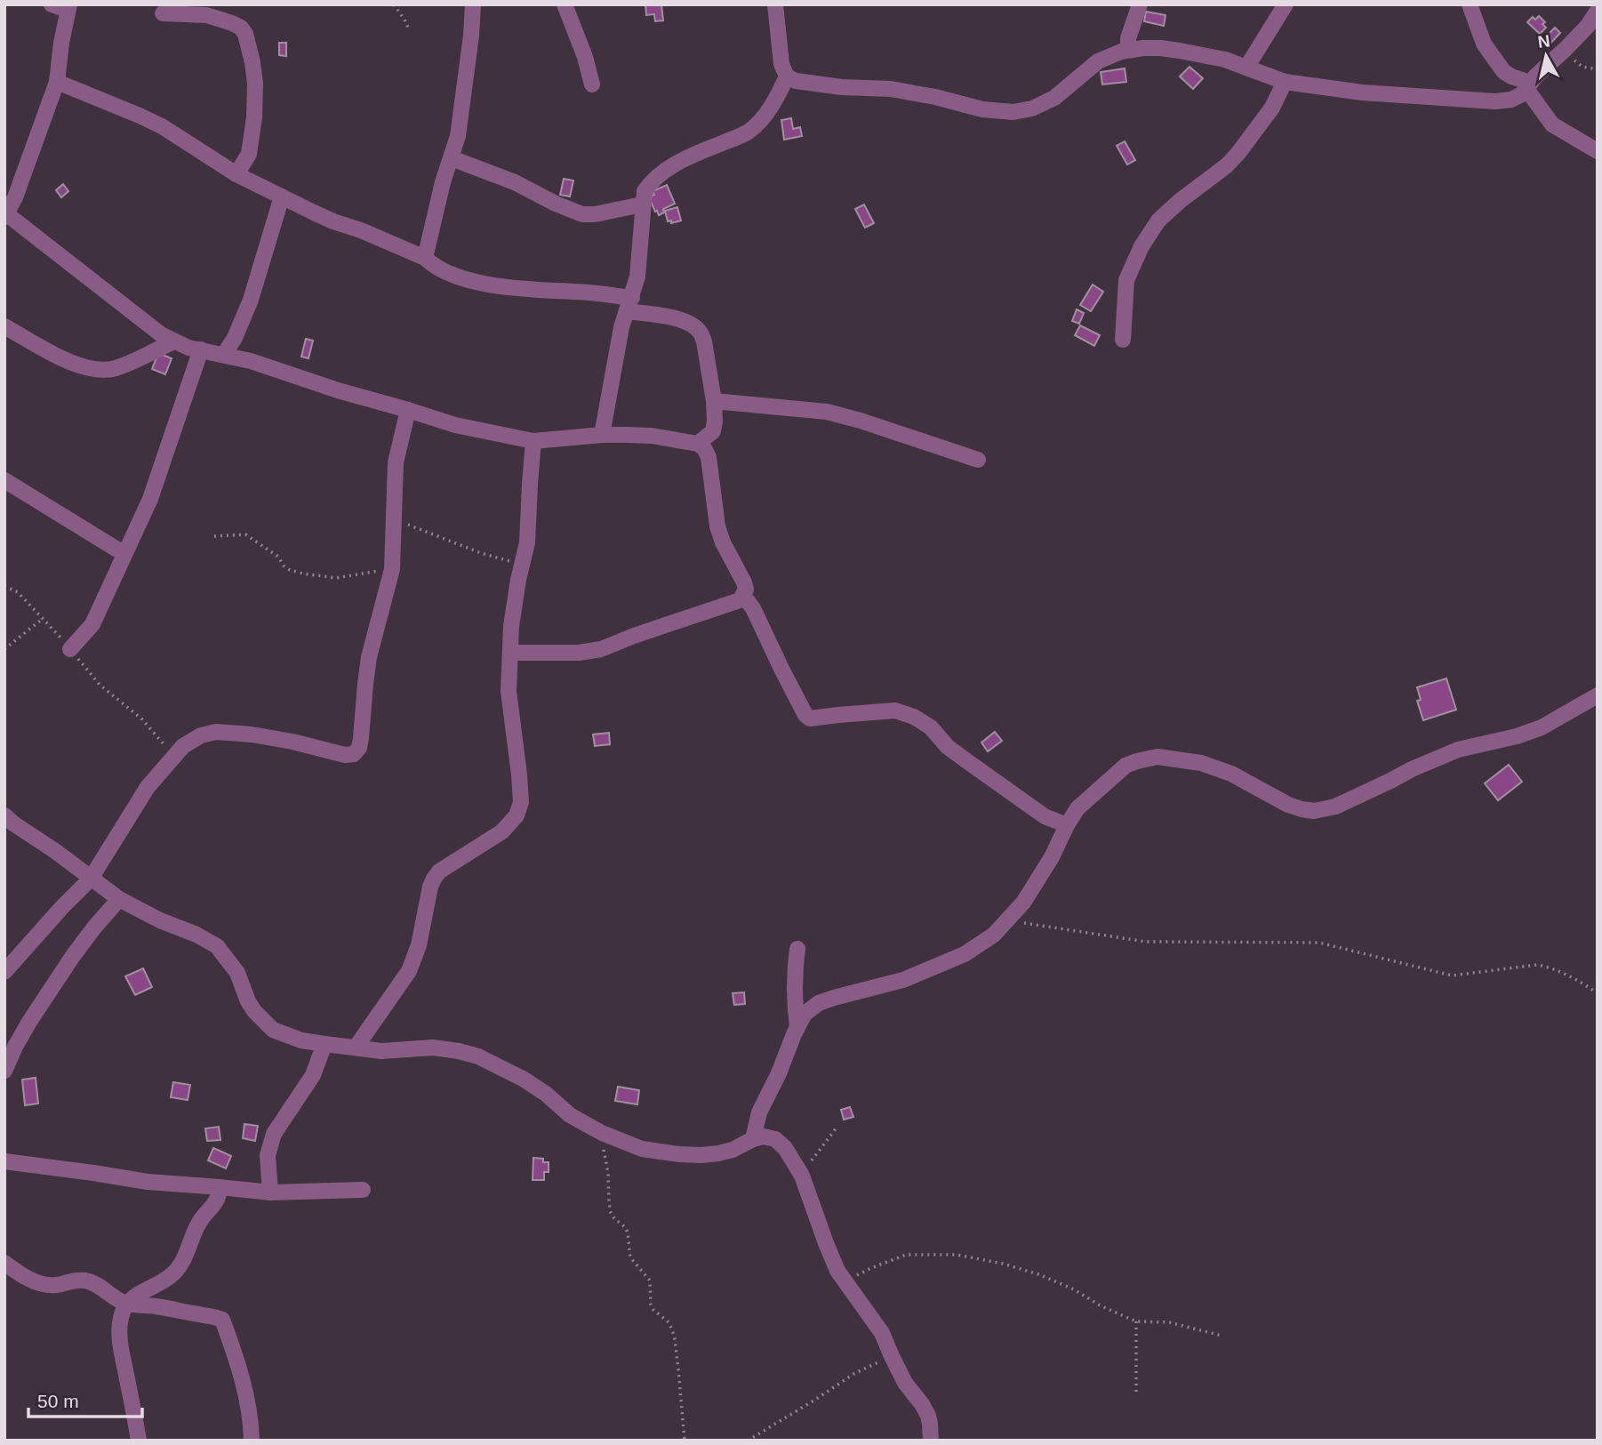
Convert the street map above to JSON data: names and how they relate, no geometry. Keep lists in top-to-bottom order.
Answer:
{
  "scale_bar": "50 m",
  "north": "top"
}
